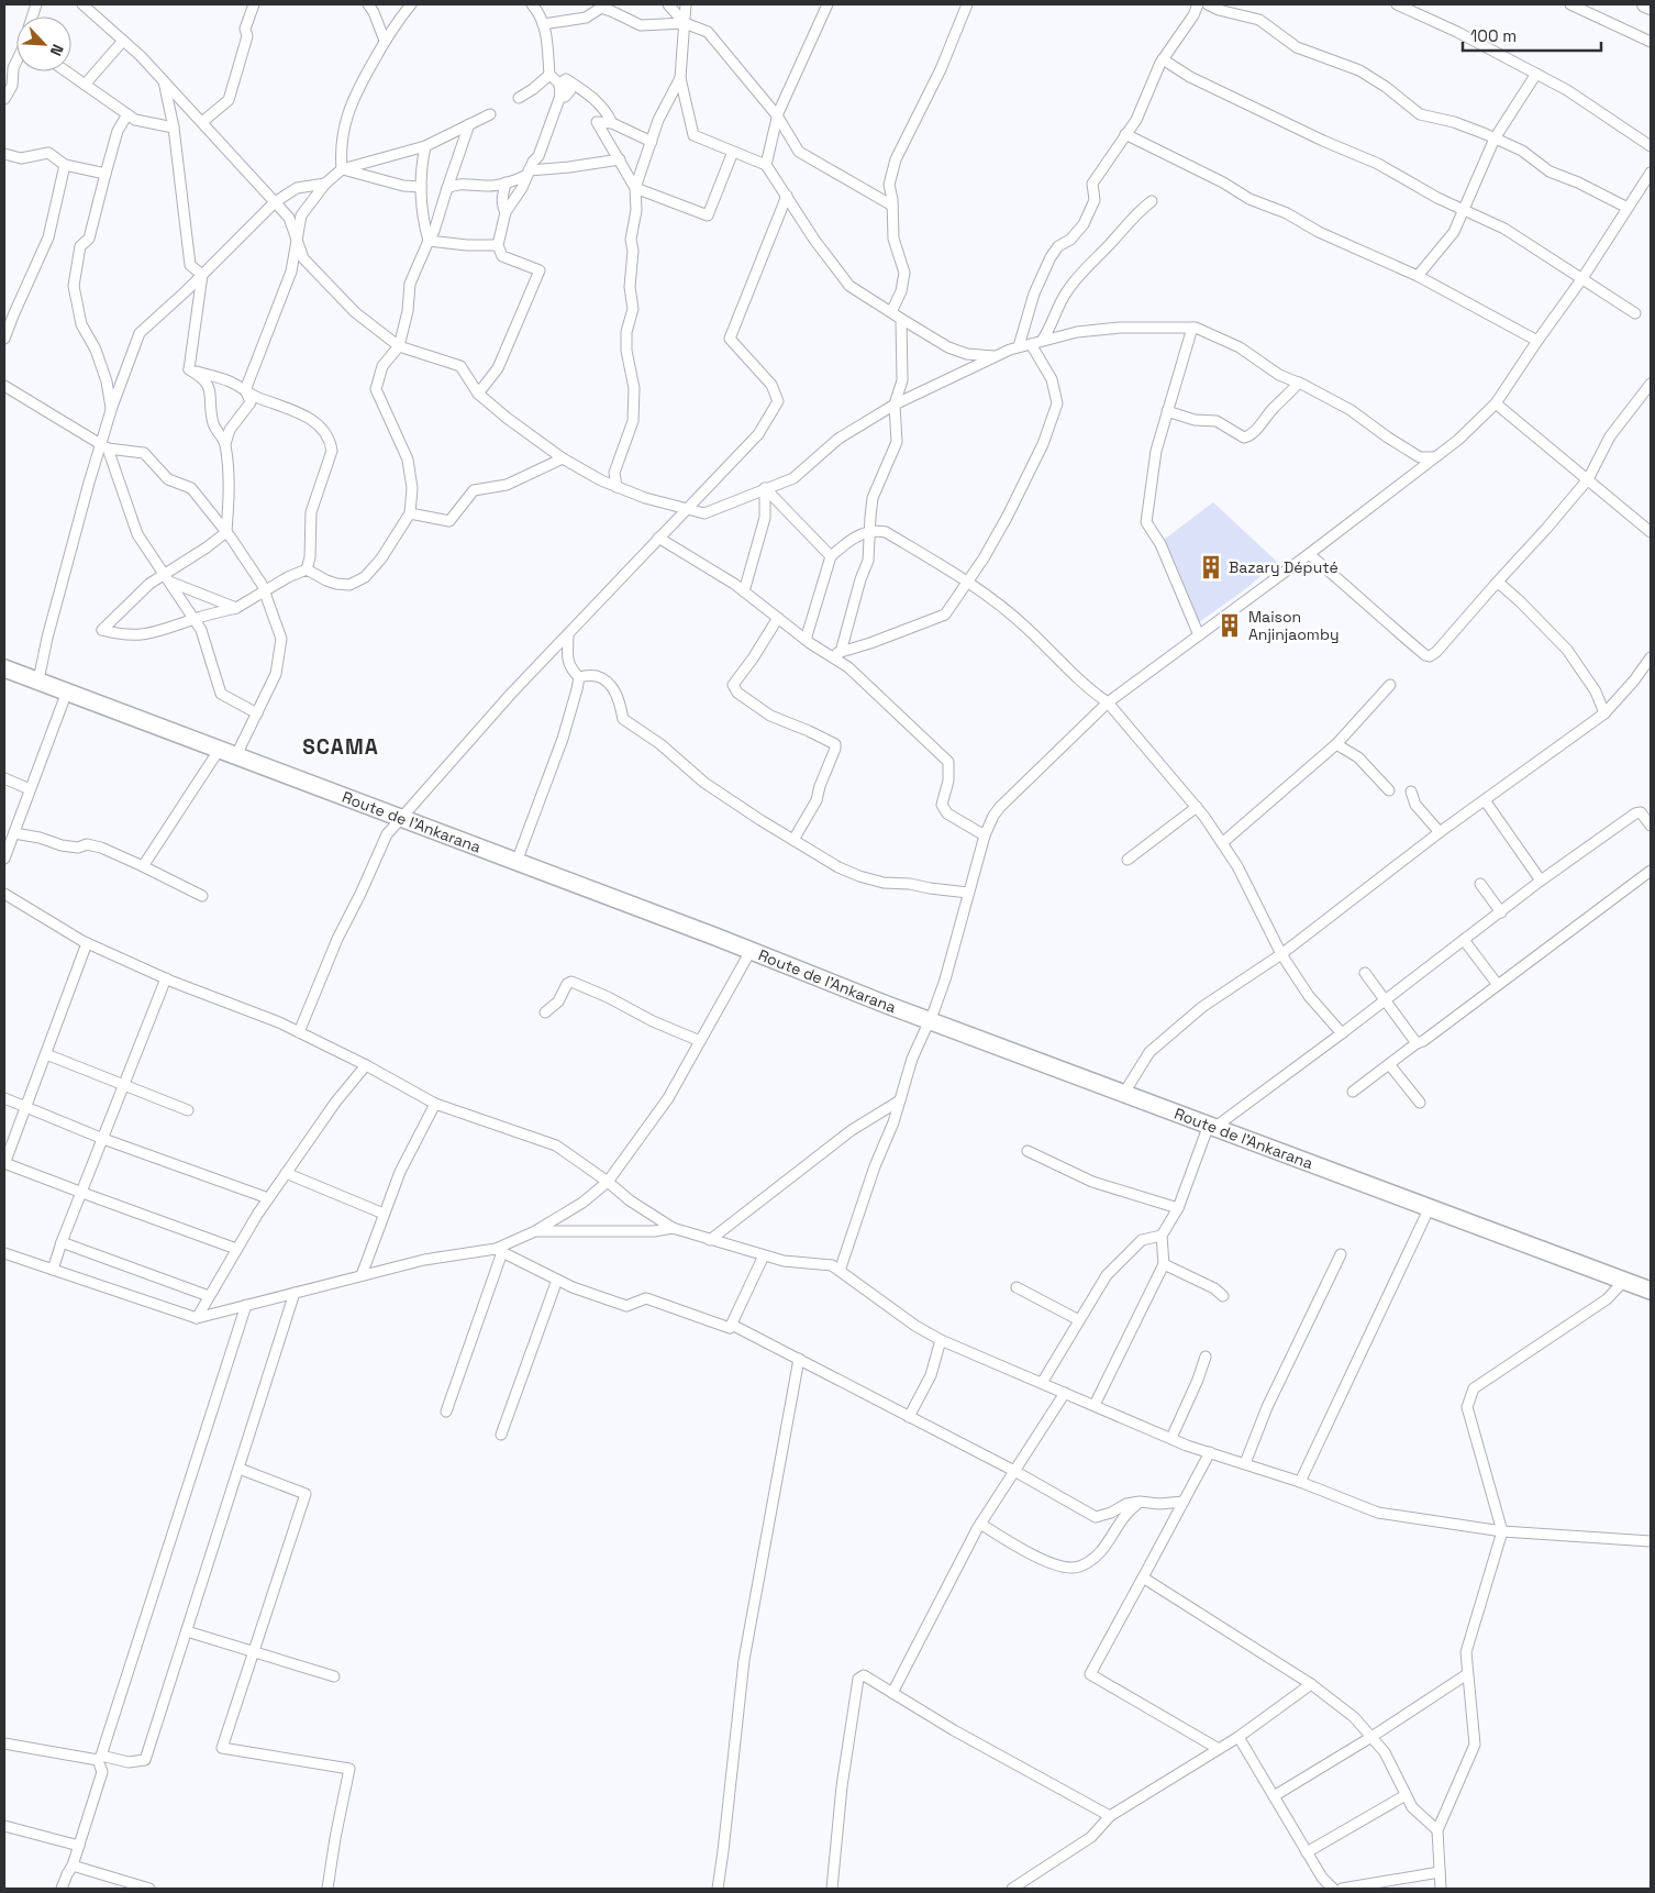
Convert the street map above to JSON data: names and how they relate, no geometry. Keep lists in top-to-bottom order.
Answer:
{
  "streets": {
    "main road": ["Route de l'Ankarana"]
  },
  "districts": ["SCAMA"],
  "places": {
    "building": ["Bazary Député", "Maison Anjinjaomby"]
  },
  "scale_bar": "100 m",
  "north": "bottom right"
}
